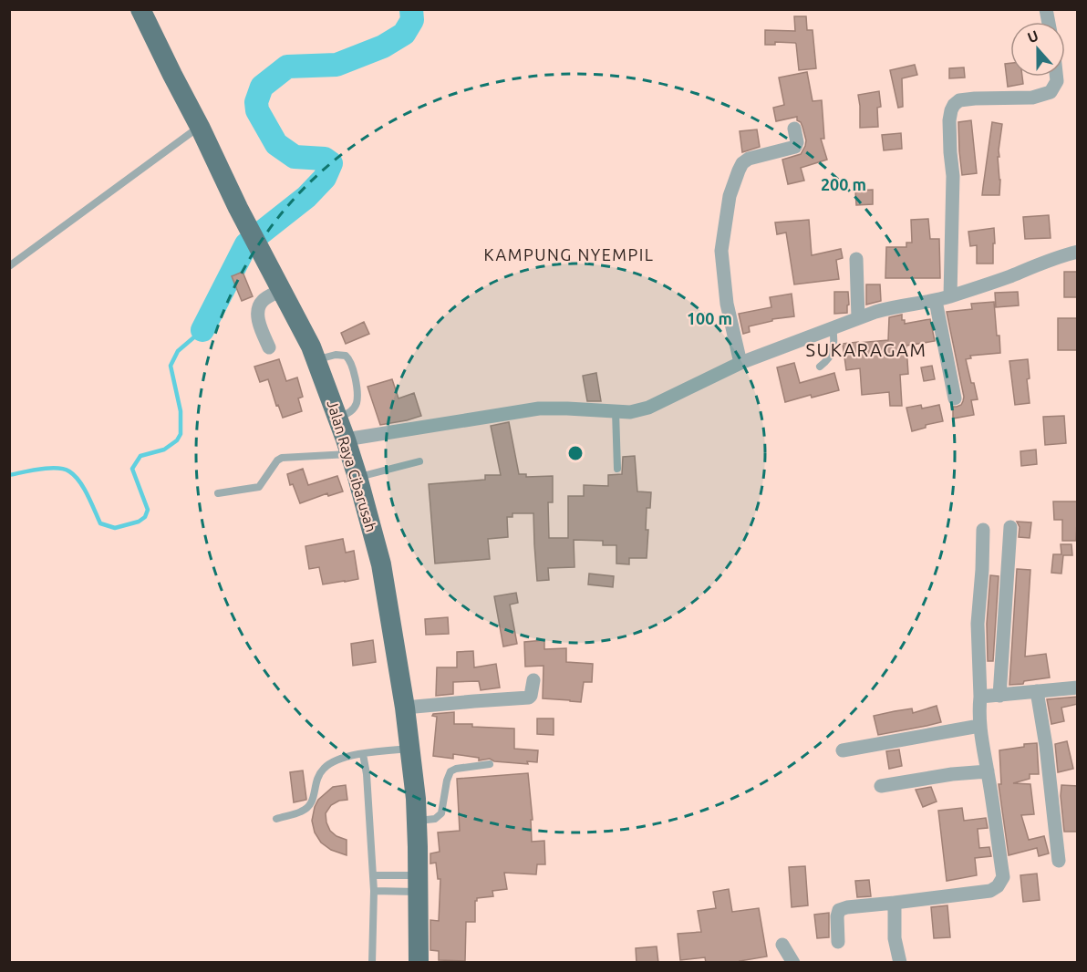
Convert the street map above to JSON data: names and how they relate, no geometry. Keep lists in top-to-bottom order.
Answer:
{
  "streets": {
    "main road": ["Jalan Raya Cibarusah"]
  },
  "districts": ["KAMPUNG NYEMPIL", "SUKARAGAM"],
  "north": "top",
  "rings": ["200 m", "100 m"]
}
